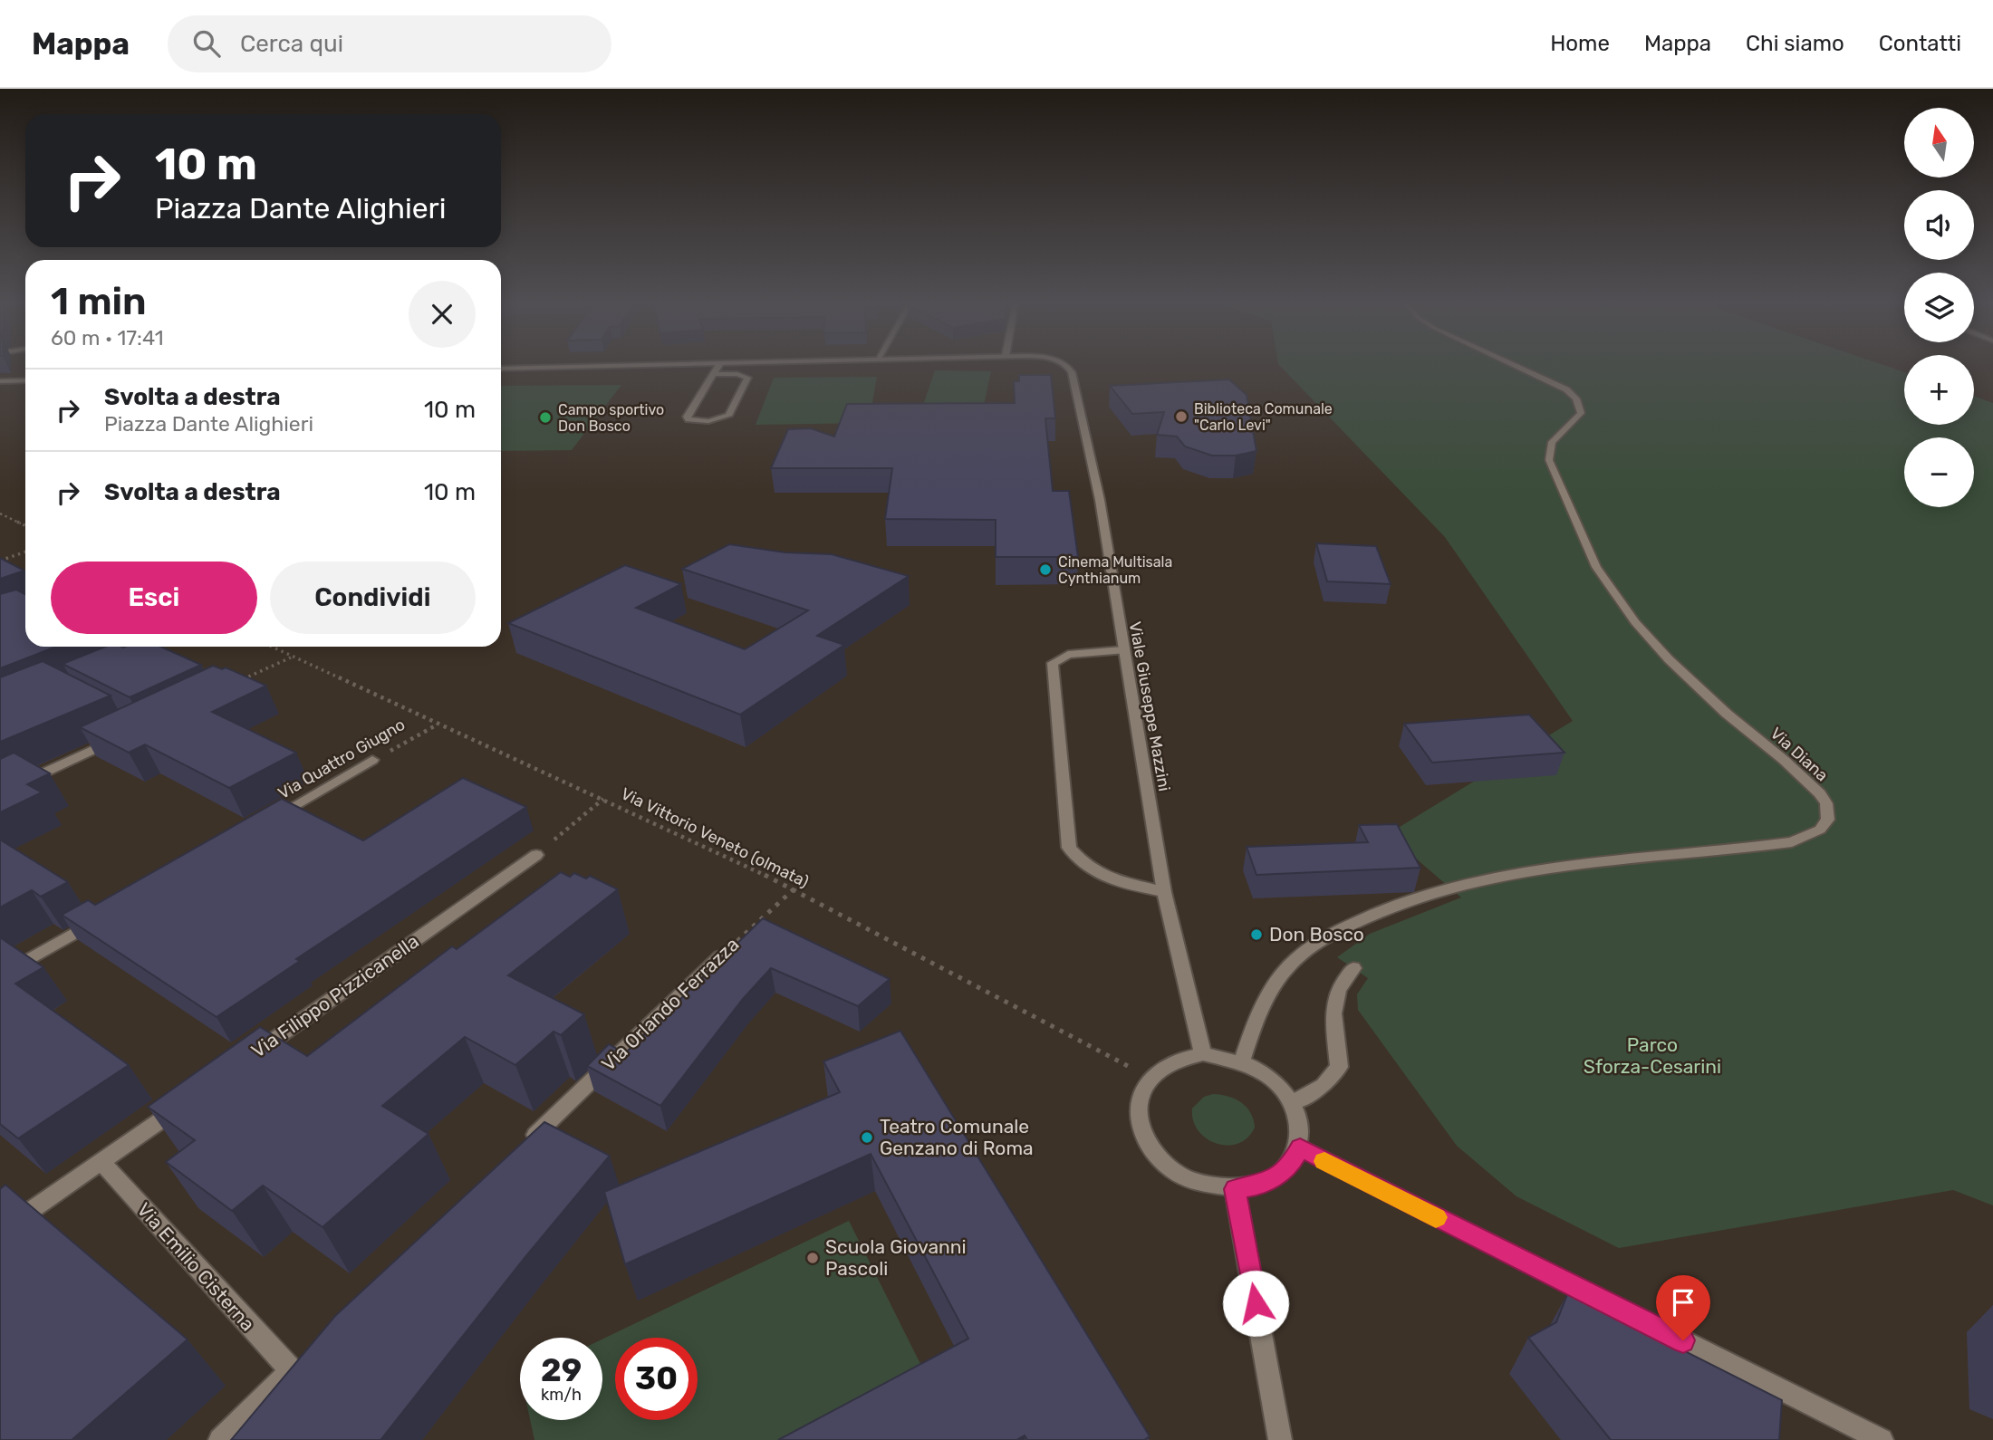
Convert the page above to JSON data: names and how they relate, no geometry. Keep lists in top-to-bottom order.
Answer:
{
  "streets": {
    "street": [
      "Viale Giuseppe Mazzini",
      "Via Diana",
      "Via Quattro Giugno",
      "Via Filippo Pizzicanella",
      "Via Orlando Ferrazza",
      "Via Emilio Cisterna"
    ],
    "path": ["Via Vittorio Veneto (olmata)"]
  },
  "crossings": [
    ["Viale Giuseppe Mazzini", "Via Diana"],
    ["Viale Giuseppe Mazzini", "Via Vittorio Veneto (olmata)"],
    ["Via Diana", "Via Vittorio Veneto (olmata)"],
    ["Via Quattro Giugno", "Via Vittorio Veneto (olmata)"],
    ["Via Vittorio Veneto (olmata)", "Via Orlando Ferrazza"]
  ],
  "parks": ["Parco Sforza-Cesarini"],
  "places": [
    "Biblioteca Comunale \"Carlo Levi\"",
    "Campo sportivo Don Bosco",
    "Cinema Multisala Cynthianum",
    "Don Bosco",
    "Teatro Comunale Genzano di Roma",
    "Scuola Giovanni Pascoli"
  ],
  "north": "top",
  "page": {
    "header": "Mappa",
    "search": "Cerca qui",
    "nav": [
      "Home",
      "Mappa",
      "Chi siamo",
      "Contatti"
    ],
    "map_buttons": ["+", "−"],
    "turn": ["10 m", "Piazza Dante Alighieri"],
    "heading": ["1 min", "60 m · 17:41"],
    "list": [
      {
        "name": "Svolta a destra",
        "note": "Piazza Dante Alighieri",
        "value": "10 m"
      },
      {
        "name": "Svolta a destra",
        "value": "10 m"
      }
    ],
    "buttons": ["Esci", "Condividi"],
    "speed": "29 km/h",
    "limit": "30"
  }
}
